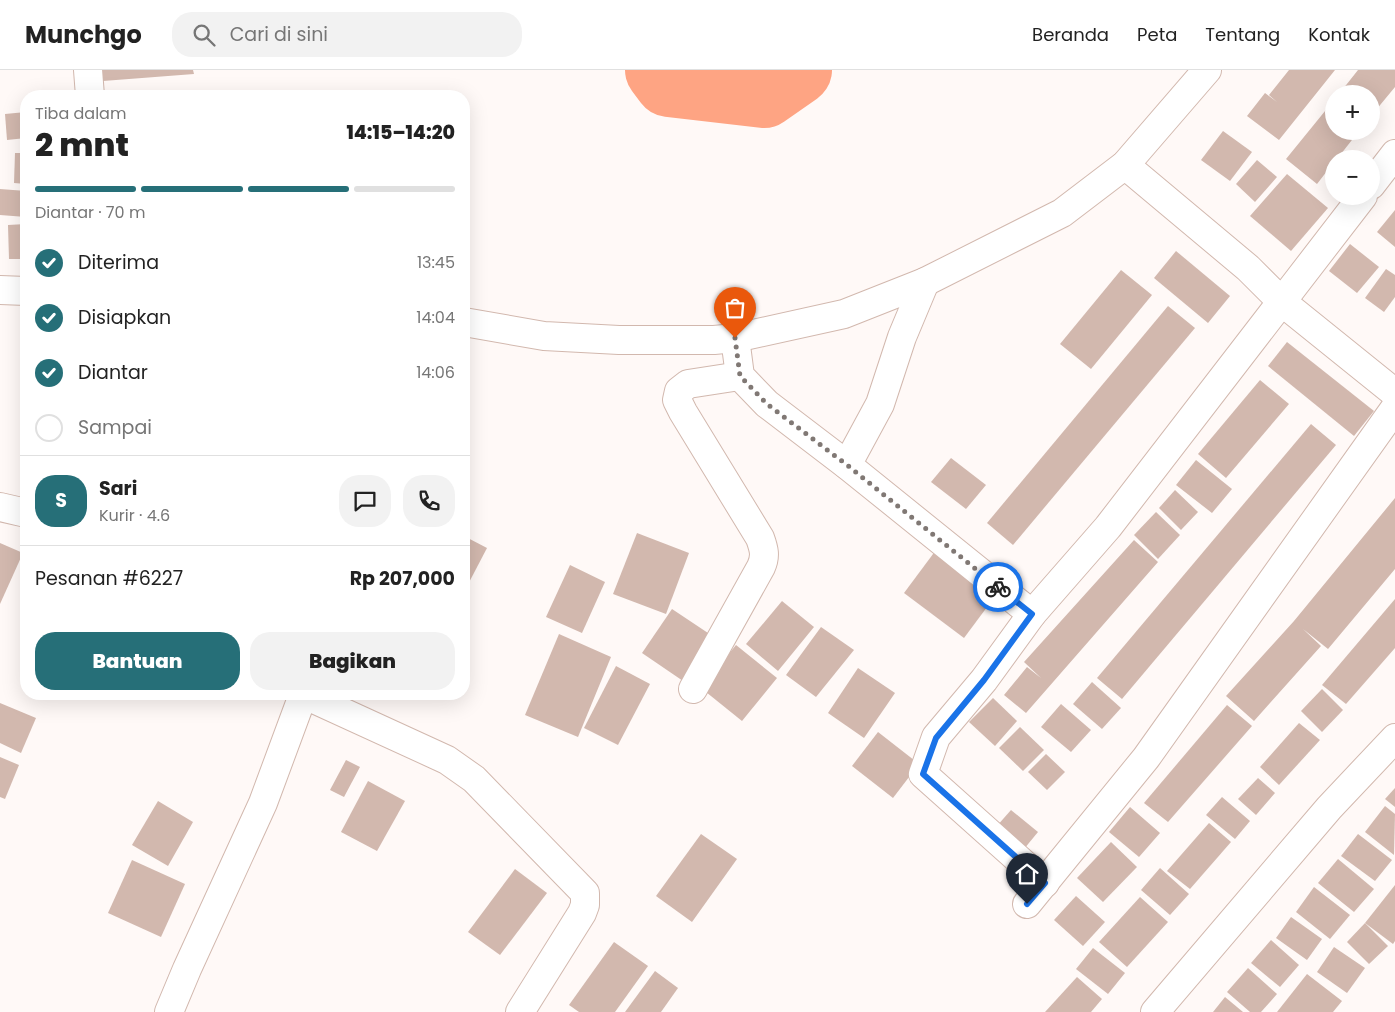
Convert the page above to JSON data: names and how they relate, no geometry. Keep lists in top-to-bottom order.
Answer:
{
  "page": {
    "header": "Munchgo",
    "search": "Cari di sini",
    "nav": [
      "Beranda",
      "Peta",
      "Tentang",
      "Kontak"
    ],
    "map_buttons": ["+", "−"],
    "heading": ["2 mnt", "Tiba dalam", "14:15–14:20"],
    "panel": [
      "Sari",
      "Kurir · 4.6",
      "Pesanan #6227",
      "Rp 207,000"
    ],
    "bar": "Diantar · 70 m",
    "list": [
      ["Diterima", "13:45"],
      ["Disiapkan", "14:04"],
      ["Diantar", "14:06"],
      "Sampai"
    ],
    "round": "S",
    "buttons": ["Bantuan", "Bagikan"]
  }
}
